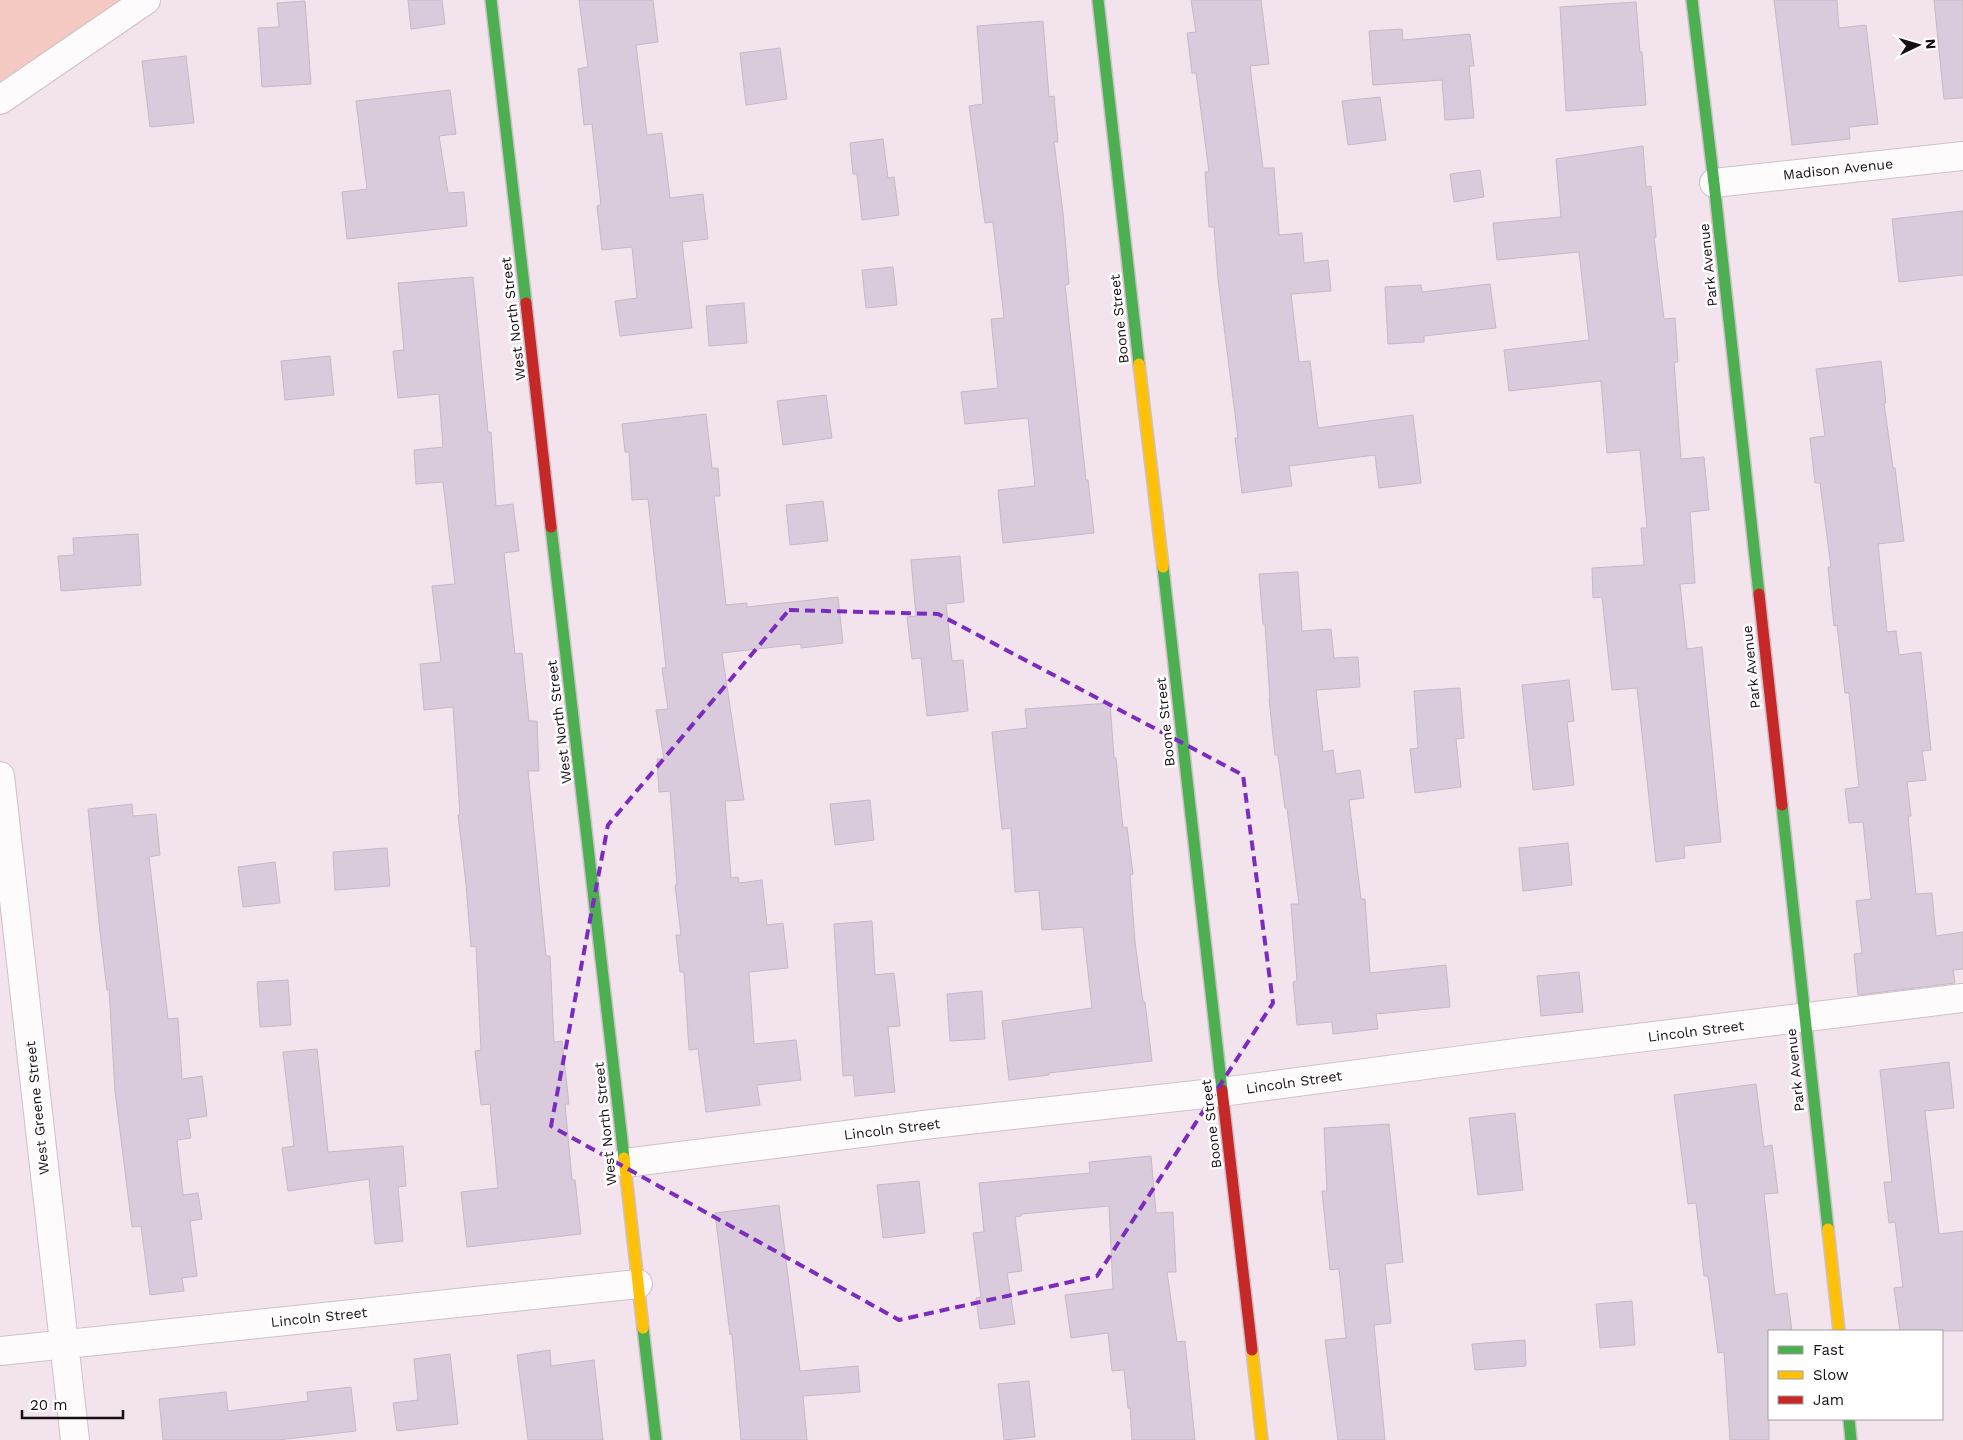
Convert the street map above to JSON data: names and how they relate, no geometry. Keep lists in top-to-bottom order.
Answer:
{
  "streets": {
    "street": [
      "Madison Avenue",
      "Park Avenue",
      "West North Street",
      "Boone Street",
      "Lincoln Street",
      "West Greene Street"
    ]
  },
  "crossings": [
    ["Madison Avenue", "Park Avenue"],
    ["Park Avenue", "Lincoln Street"],
    ["West North Street", "Lincoln Street"],
    ["Boone Street", "Lincoln Street"],
    ["Lincoln Street", "West Greene Street"]
  ],
  "legend": ["Fast", "Slow", "Jam"],
  "scale_bar": "20 m",
  "north": "right"
}
